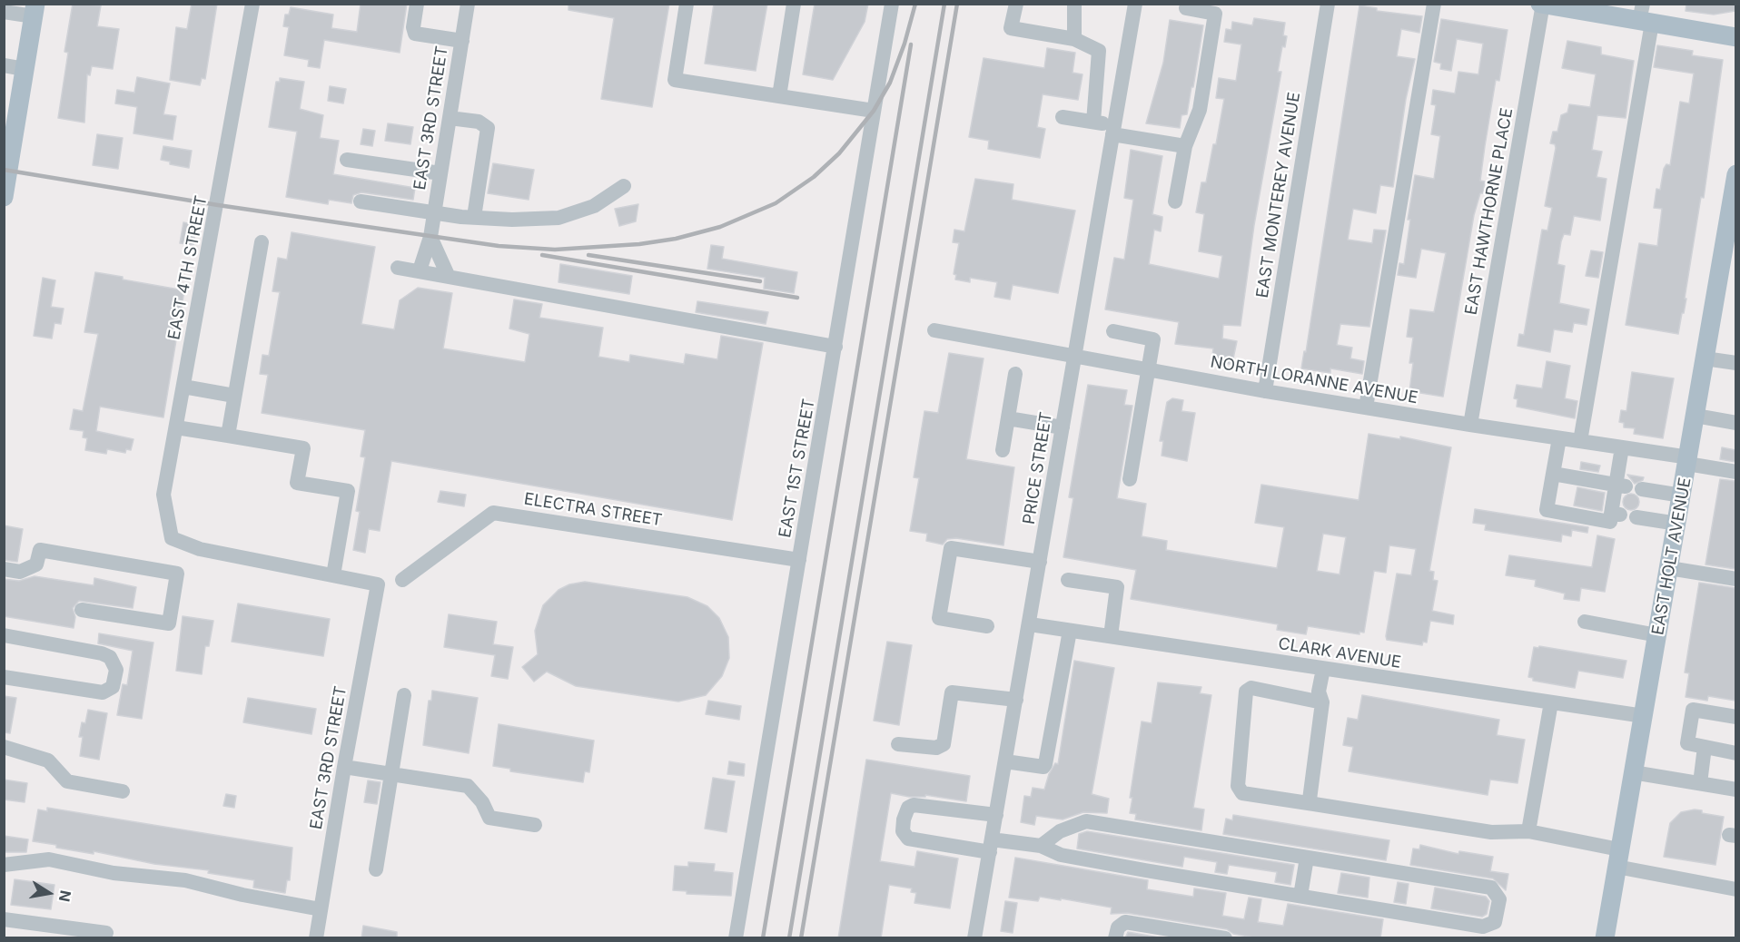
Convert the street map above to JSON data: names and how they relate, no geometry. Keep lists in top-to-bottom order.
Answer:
{
  "streets": {
    "main road": ["EAST HOLT AVENUE"],
    "street": [
      "EAST 3RD STREET",
      "EAST MONTEREY AVENUE",
      "EAST HAWTHORNE PLACE",
      "EAST 4TH STREET",
      "NORTH LORANNE AVENUE",
      "EAST 1ST STREET",
      "PRICE STREET",
      "ELECTRA STREET",
      "CLARK AVENUE"
    ]
  },
  "crossings": [
    ["EAST 3RD STREET", "EAST 4TH STREET"],
    ["EAST MONTEREY AVENUE", "NORTH LORANNE AVENUE"],
    ["EAST HAWTHORNE PLACE", "NORTH LORANNE AVENUE"],
    ["NORTH LORANNE AVENUE", "PRICE STREET"],
    ["NORTH LORANNE AVENUE", "EAST HOLT AVENUE"],
    ["EAST 1ST STREET", "ELECTRA STREET"],
    ["PRICE STREET", "CLARK AVENUE"],
    ["EAST HOLT AVENUE", "CLARK AVENUE"]
  ],
  "north": "right"
}
